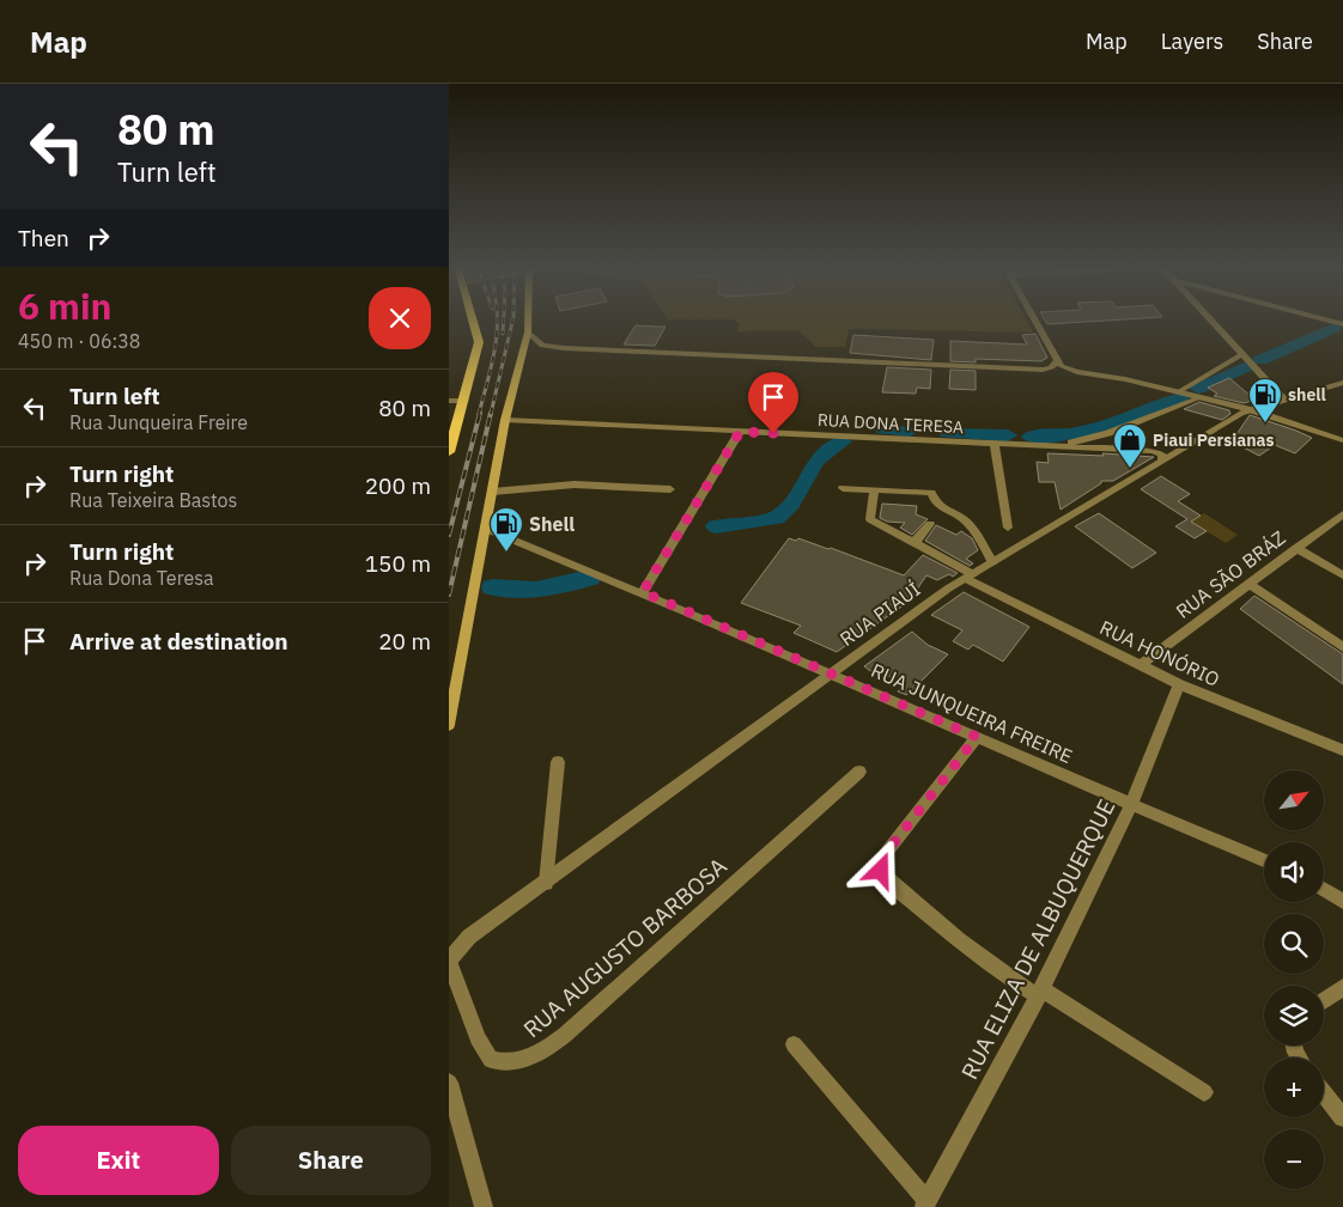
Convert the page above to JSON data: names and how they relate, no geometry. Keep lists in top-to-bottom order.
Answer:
{
  "streets": {
    "street": [
      "RUA DONA TERESA",
      "RUA SÃO BRÁZ",
      "RUA PIAUÍ",
      "RUA HONÓRIO",
      "RUA JUNQUEIRA FREIRE",
      "RUA ELIZA DE ALBUQUERQUE",
      "RUA AUGUSTO BARBOSA"
    ]
  },
  "crossings": [
    ["RUA DONA TERESA", "RUA PIAUÍ"],
    ["RUA SÃO BRÁZ", "RUA HONÓRIO"],
    ["RUA PIAUÍ", "RUA HONÓRIO"],
    ["RUA PIAUÍ", "RUA JUNQUEIRA FREIRE"],
    ["RUA PIAUÍ", "RUA AUGUSTO BARBOSA"],
    ["RUA HONÓRIO", "RUA ELIZA DE ALBUQUERQUE"],
    ["RUA JUNQUEIRA FREIRE", "RUA ELIZA DE ALBUQUERQUE"]
  ],
  "places": {
    "fuel station": ["shell", "Shell"],
    "shop": ["Piaui Persianas"]
  },
  "north": "top right",
  "page": {
    "header": "Map",
    "nav": ["Map", "Layers", "Share"],
    "turn": ["80 m", "Turn left"],
    "then": "Then",
    "heading": ["6 min", "450 m · 06:38"],
    "list": [
      {
        "name": "Turn left",
        "note": "Rua Junqueira Freire",
        "value": "80 m"
      },
      {
        "name": "Turn right",
        "note": "Rua Teixeira Bastos",
        "value": "200 m"
      },
      {
        "name": "Turn right",
        "note": "Rua Dona Teresa",
        "value": "150 m"
      },
      {
        "name": "Arrive at destination",
        "value": "20 m"
      }
    ],
    "map_buttons": ["+", "−"],
    "buttons": ["Exit", "Share"]
  }
}
